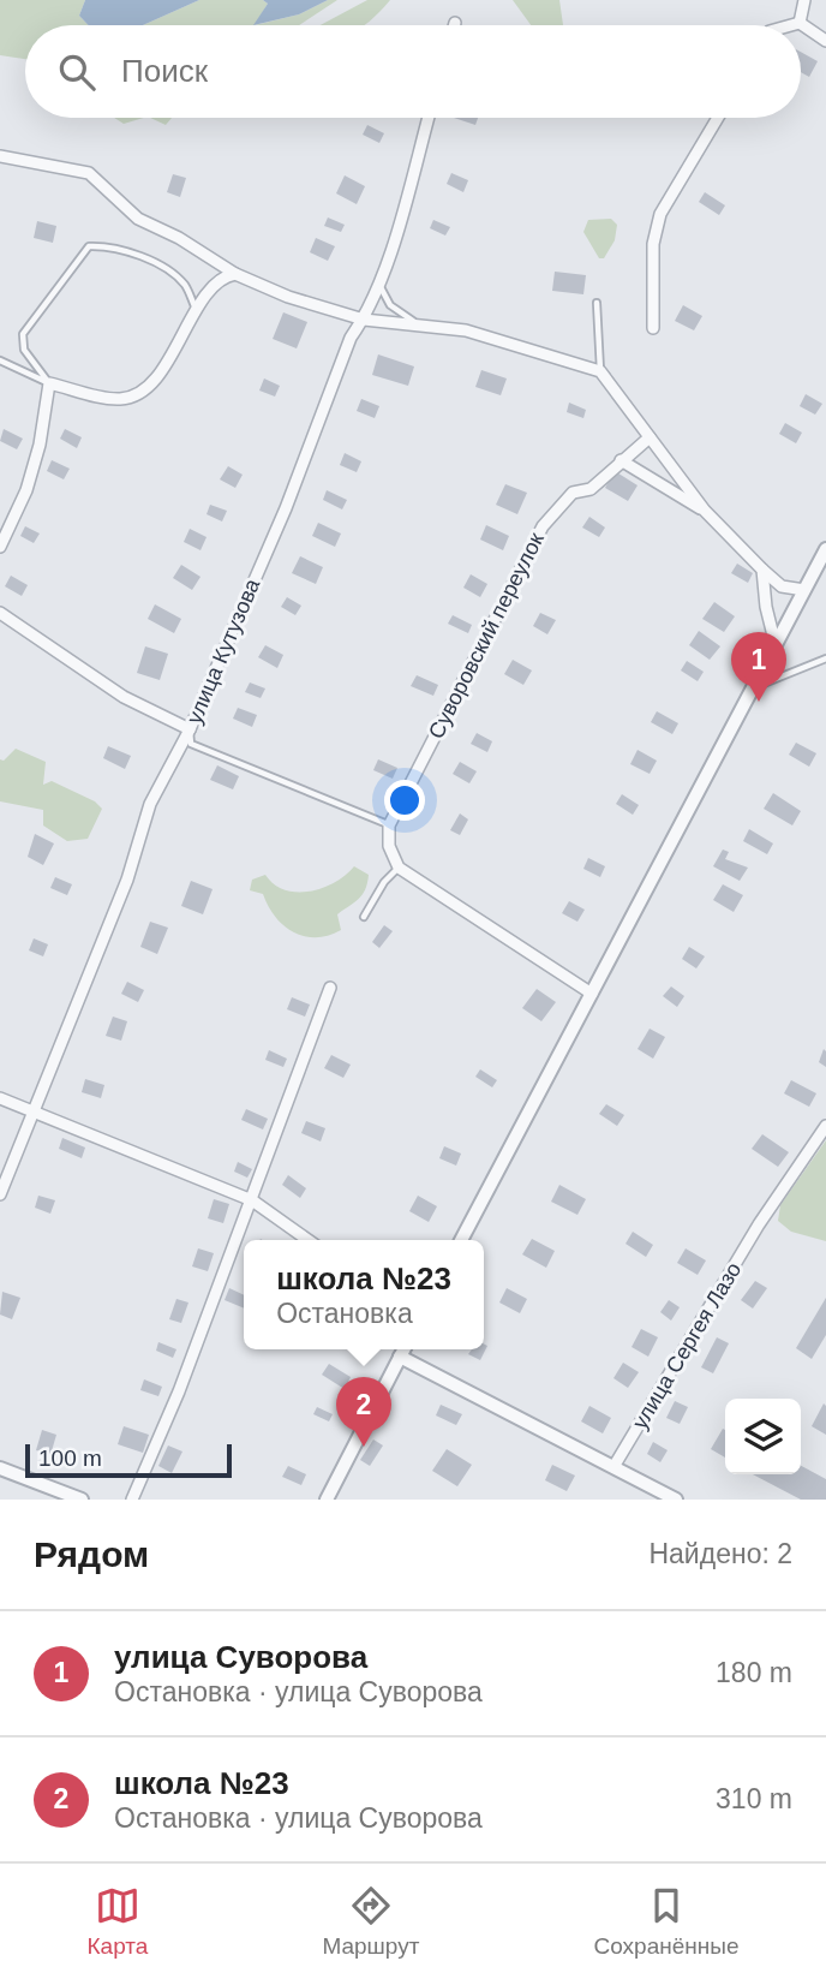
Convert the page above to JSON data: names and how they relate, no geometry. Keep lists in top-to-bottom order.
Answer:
{
  "streets": {
    "street": ["Суворовский переулок", "улица Кутузова", "улица Сергея Лазо"]
  },
  "scale_bar": "100 m",
  "page": {
    "search": "Поиск",
    "pins": ["1", "2"],
    "popup": ["школа №23", "Остановка"],
    "scale": "100 m",
    "heading": ["Рядом", "Найдено: 2"],
    "list": [
      {
        "mark": "1",
        "name": "улица Суворова",
        "note": "Остановка · улица Суворова",
        "value": "180 m"
      },
      {
        "mark": "2",
        "name": "школа №23",
        "note": "Остановка · улица Суворова",
        "value": "310 m"
      }
    ],
    "nav": ["Карта", "Маршрут", "Сохранённые"]
  }
}
